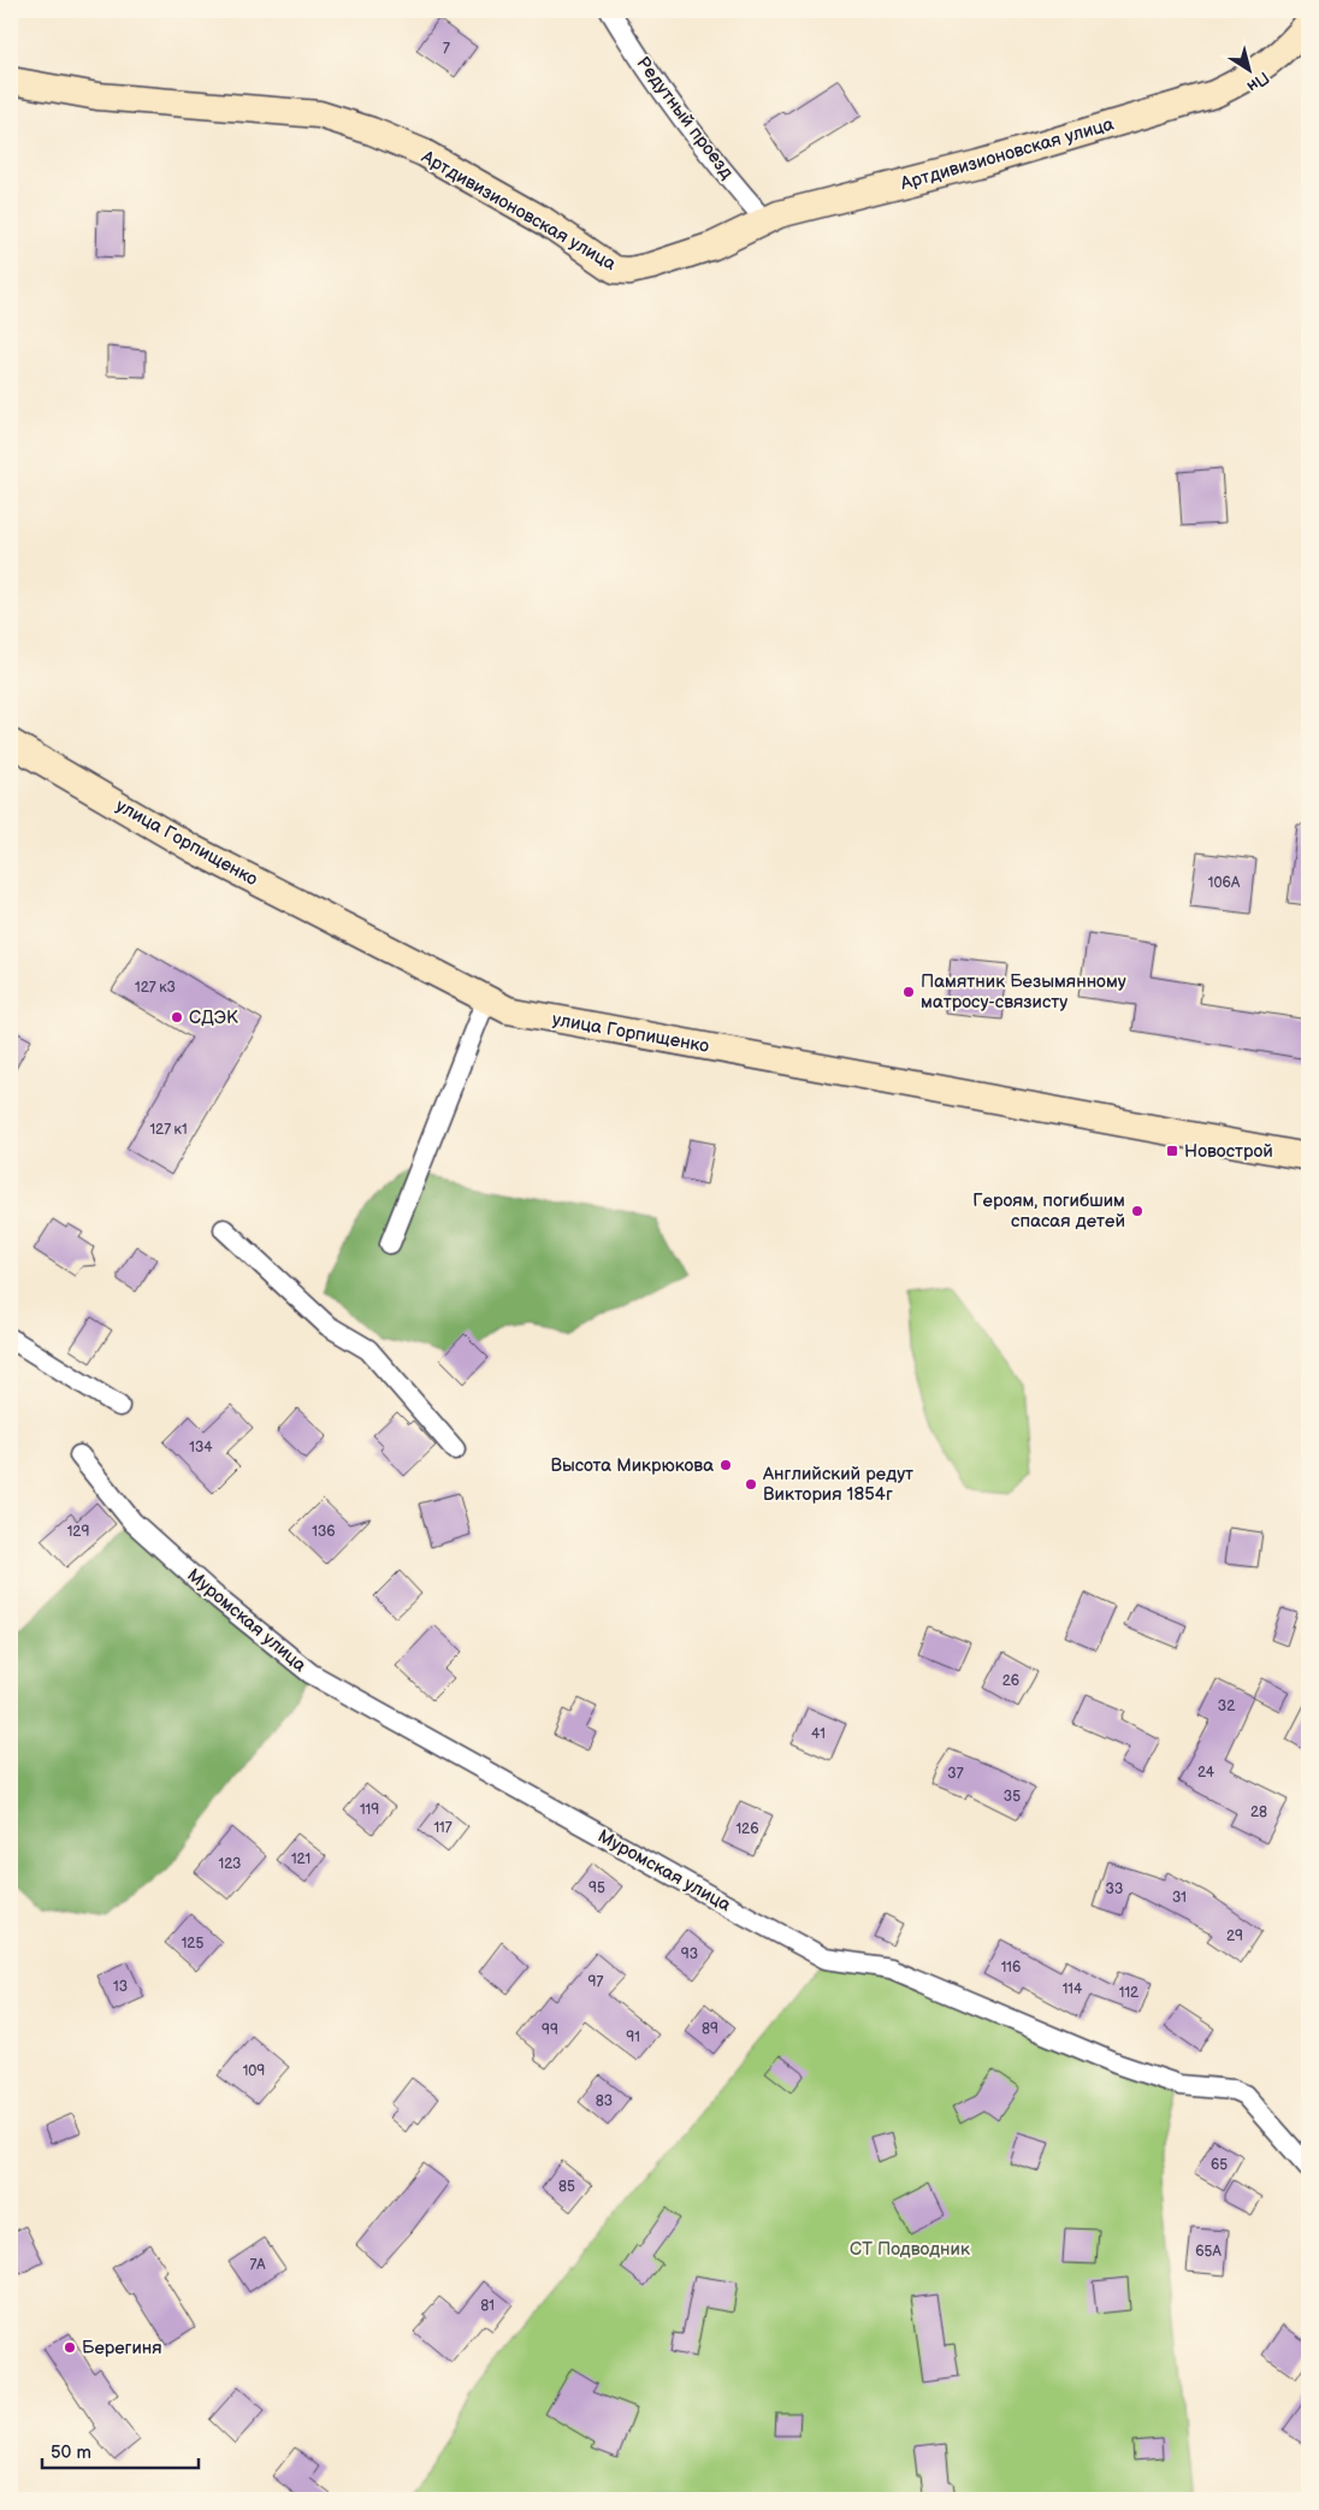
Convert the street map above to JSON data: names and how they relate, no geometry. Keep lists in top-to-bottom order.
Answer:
{
  "streets": {
    "street": [
      "Редутный проезд",
      "Артдивизионовская улица",
      "улица Горпищенко",
      "Муромская улица"
    ]
  },
  "crossings": [
    ["Редутный проезд", "Артдивизионовская улица"]
  ],
  "parks": ["СТ Подводник"],
  "places": {
    "other": [
      "Памятник Безымянному матросу-связисту",
      "СДЭК",
      "Героям, погибшим спасая детей",
      "Высота Микрюкова",
      "Английский редут Виктория 1854г",
      "Берегиня"
    ],
    "transit": ["Новострой"]
  },
  "house_numbers": [
    "7",
    "106А",
    "127 к3",
    "127 к1",
    "134",
    "129",
    "136",
    "26",
    "32",
    "41",
    "24",
    "37",
    "35",
    "119",
    "28",
    "117",
    "126",
    "121",
    "123",
    "95",
    "33",
    "31",
    "29",
    "125",
    "93",
    "116",
    "97",
    "13",
    "114",
    "112",
    "89",
    "99",
    "91",
    "109",
    "83",
    "65",
    "85",
    "65А",
    "7А",
    "81"
  ],
  "scale_bar": "50 m",
  "north": "bottom right"
}
